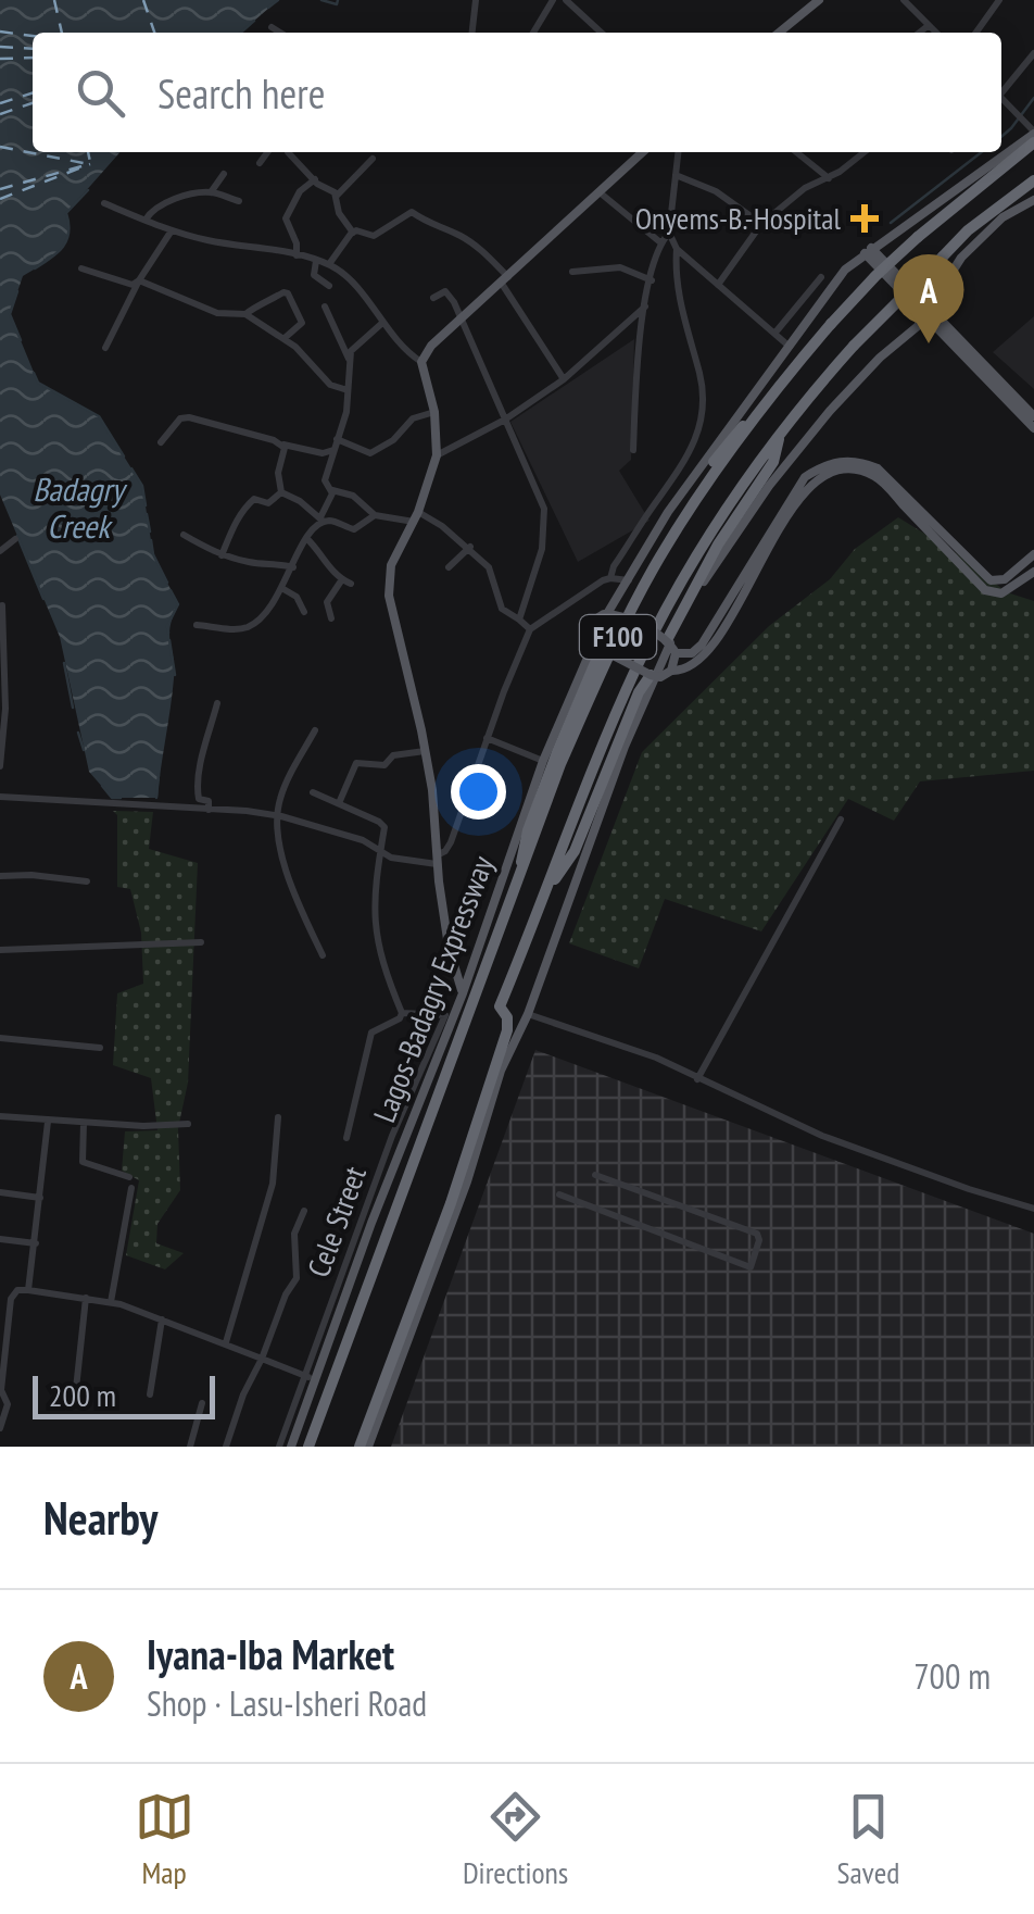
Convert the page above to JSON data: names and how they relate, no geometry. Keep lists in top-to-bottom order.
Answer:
{
  "streets": {
    "highway": ["F100", "Lagos-Badagry Expressway"],
    "street": ["Cele Street"]
  },
  "crossings": [
    ["Lagos-Badagry Expressway", "Cele Street"]
  ],
  "water": ["Badagry Creek"],
  "places": {
    "health": ["Onyems-B.-Hospital"]
  },
  "scale_bar": "200 m",
  "page": {
    "search": "Search here",
    "pins": "A",
    "scale": "200 m",
    "heading": "Nearby",
    "list": [
      {
        "mark": "A",
        "name": "Iyana-Iba Market",
        "note": "Shop · Lasu-Isheri Road",
        "value": "700 m"
      }
    ],
    "nav": ["Map", "Directions", "Saved"]
  }
}
